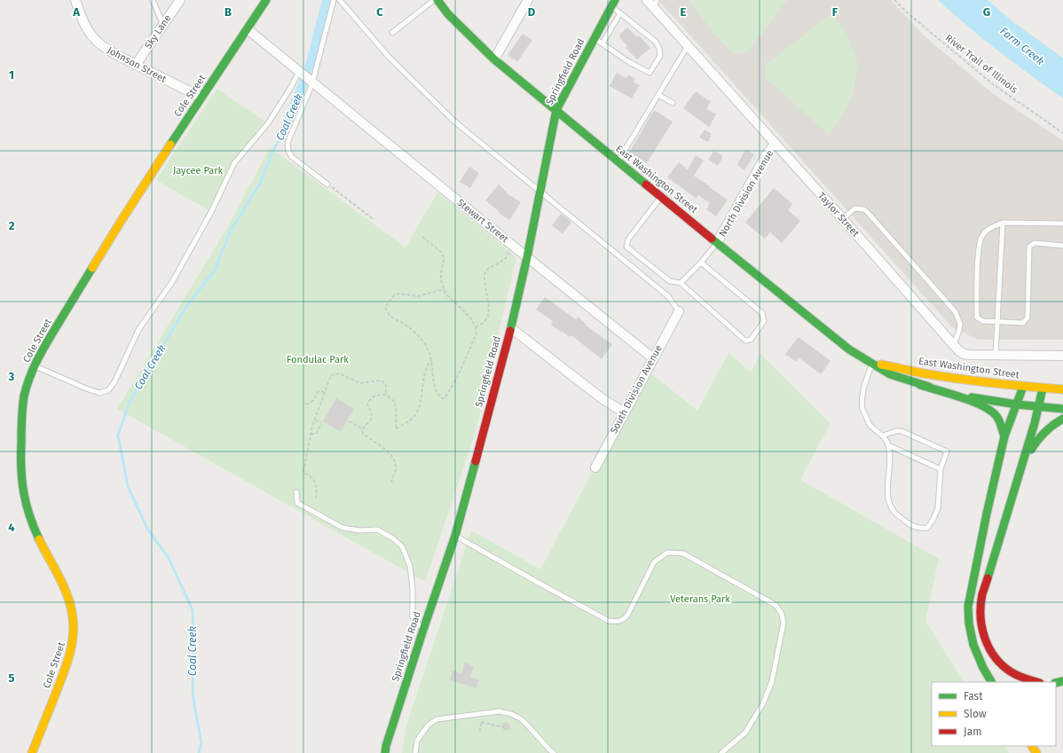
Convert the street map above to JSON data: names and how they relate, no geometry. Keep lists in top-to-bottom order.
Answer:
{
  "streets": {
    "main road": ["Springfield Road", "Cole Street", "East Washington Street"],
    "street": [
      "Sky Lane",
      "Johnson Street",
      "North Division Avenue",
      "Taylor Street",
      "Stewart Street",
      "South Division Avenue"
    ],
    "path": ["River Trail of Illinois"]
  },
  "crossings": [
    ["Sky Lane", "Johnson Street"],
    ["Johnson Street", "Cole Street"],
    ["Springfield Road", "East Washington Street"],
    ["Springfield Road", "Stewart Street"],
    ["East Washington Street", "North Division Avenue"],
    ["North Division Avenue", "Taylor Street"],
    ["Stewart Street", "South Division Avenue"]
  ],
  "water": ["Farm Creek", "Coal Creek"],
  "parks": ["Jaycee Park", "Fondulac Park", "Veterans Park"],
  "legend": ["Fast", "Slow", "Jam"],
  "grid": {
    "columns": [
      "A",
      "B",
      "C",
      "D",
      "E",
      "F",
      "G"
    ],
    "rows": [
      "1",
      "2",
      "3",
      "4",
      "5"
    ]
  }
}
